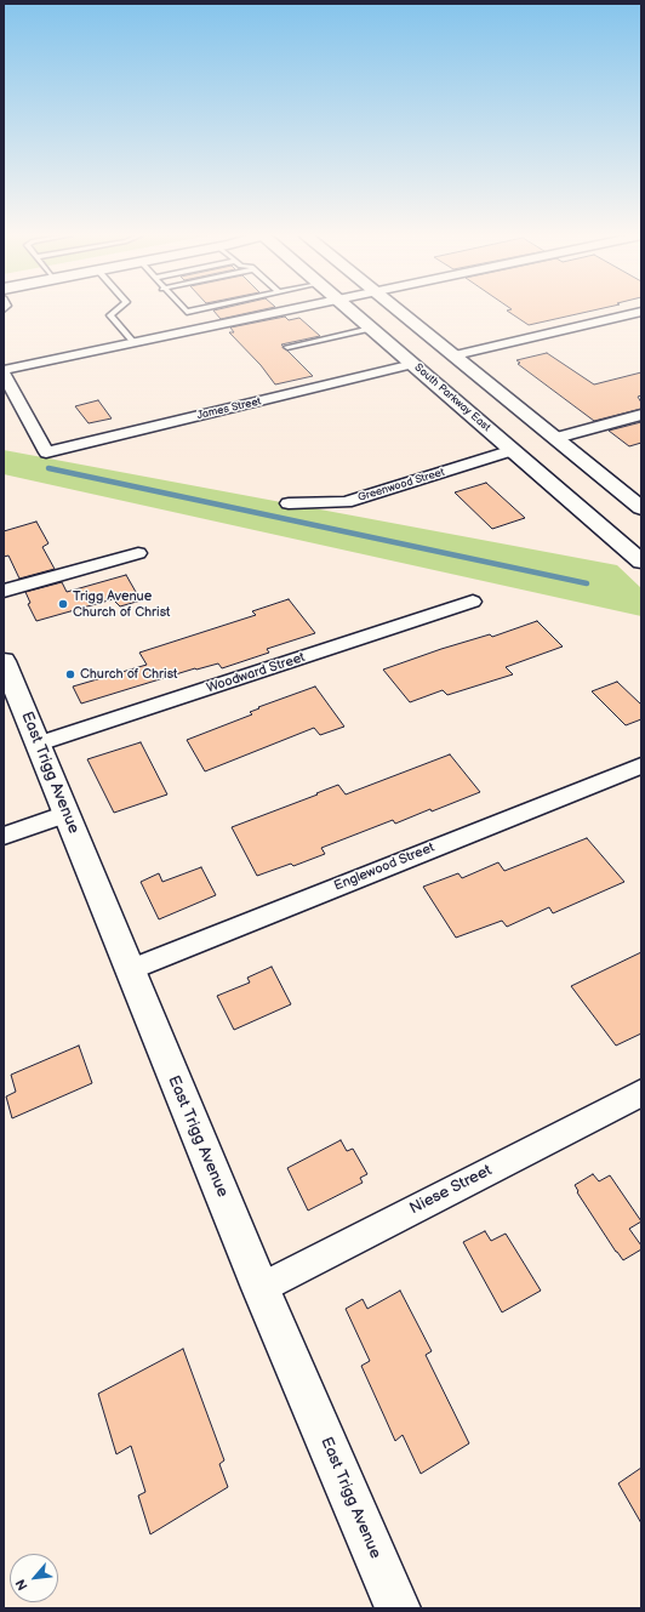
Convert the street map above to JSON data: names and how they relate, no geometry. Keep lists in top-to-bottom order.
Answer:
{
  "streets": {
    "main road": ["South Parkway East", "East Trigg Avenue"],
    "street": [
      "James Street",
      "Greenwood Street",
      "Woodward Street",
      "Englewood Street",
      "Niese Street"
    ]
  },
  "crossings": [
    ["South Parkway East", "James Street"],
    ["South Parkway East", "Greenwood Street"],
    ["Woodward Street", "East Trigg Avenue"],
    ["East Trigg Avenue", "Englewood Street"],
    ["East Trigg Avenue", "Niese Street"]
  ],
  "places": ["Trigg Avenue Church of Christ", "Church of Christ"],
  "north": "bottom left"
}
